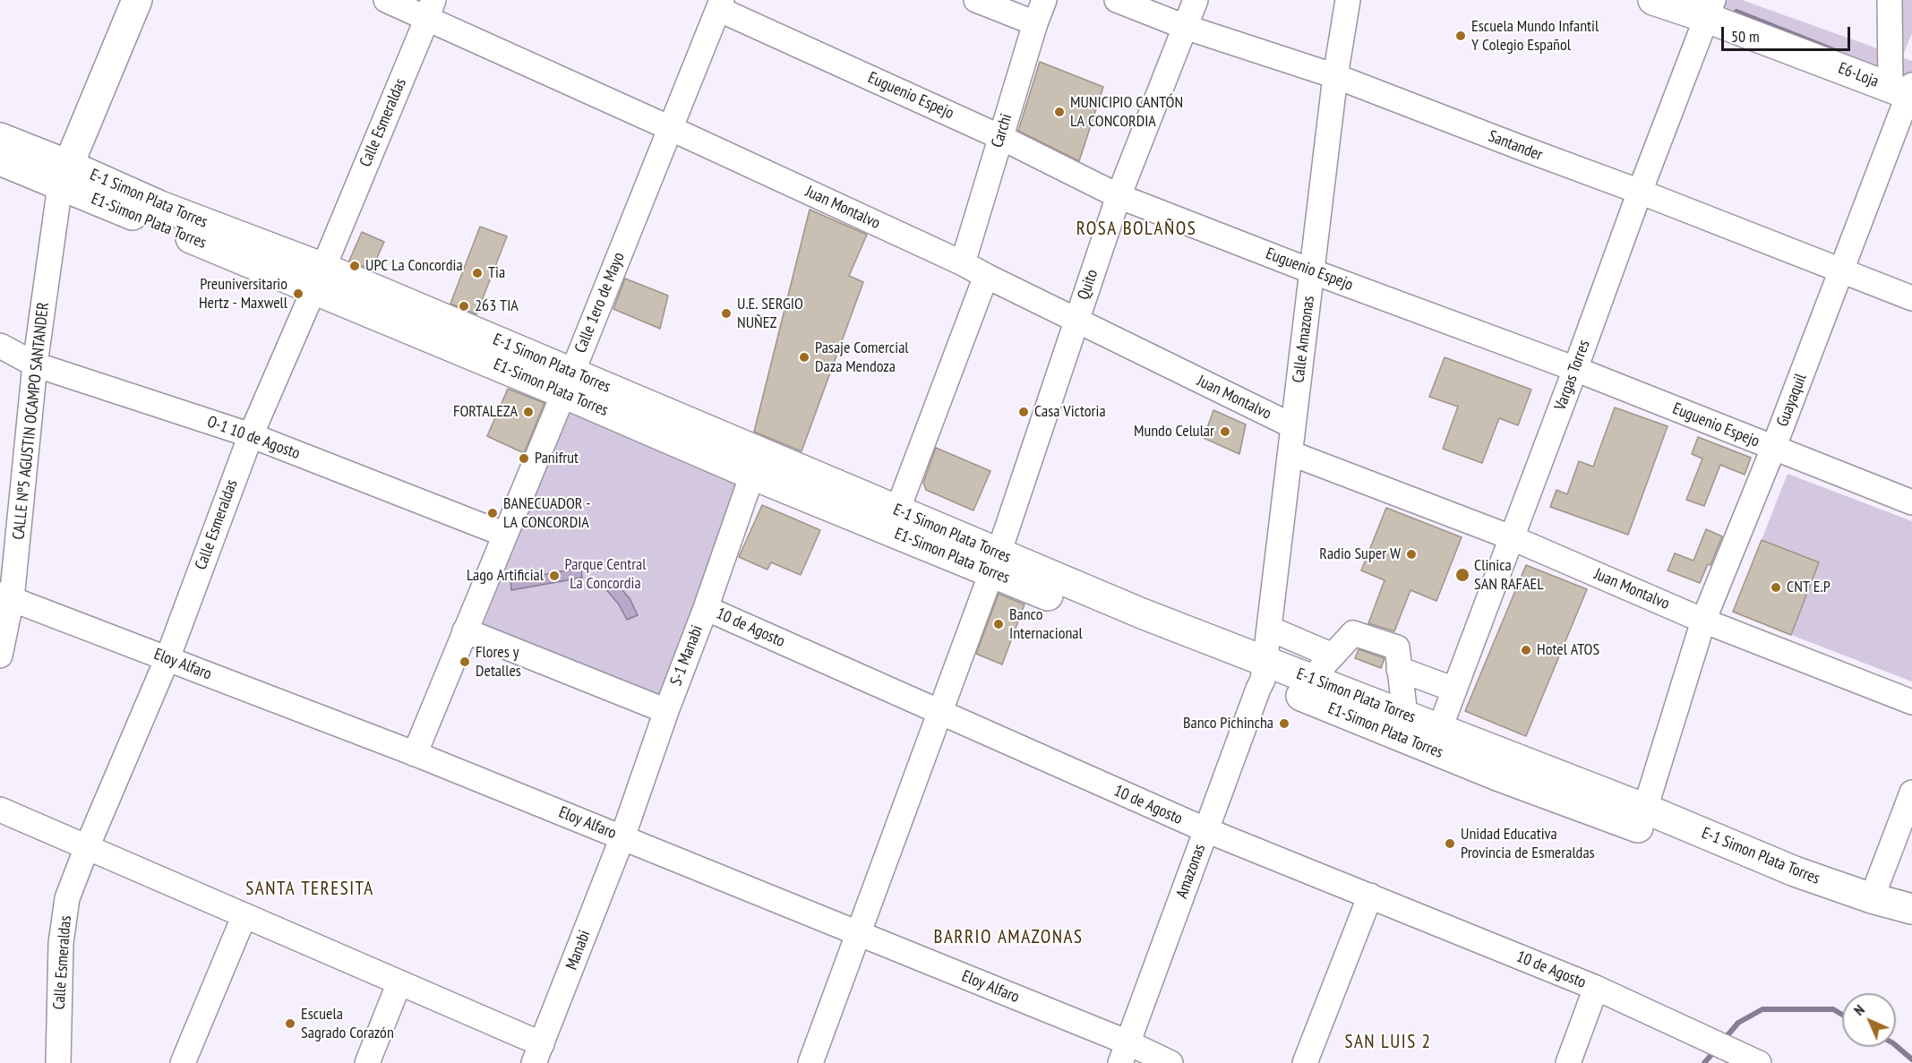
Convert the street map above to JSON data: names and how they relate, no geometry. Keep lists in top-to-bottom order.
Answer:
{
  "streets": {
    "main road": ["E6-Loja", "E-1 Simon Plata Torres", "E1-Simon Plata Torres"],
    "street": [
      "Euguenio Espejo",
      "Calle Esmeraldas",
      "Carchi",
      "Santander",
      "Juan Montalvo",
      "Quito",
      "Calle 1ero de Mayo",
      "Calle Amazonas",
      "Vargas Torres",
      "Guayaquil",
      "CALLE Nº5 AGUSTIN OCAMPO SANTANDER",
      "O-1 10 de Agosto",
      "10 de Agosto",
      "S-1 Manabi",
      "Eloy Alfaro",
      "Amazonas",
      "Manabi"
    ]
  },
  "crossings": [
    ["E6-Loja", "Vargas Torres"],
    ["E6-Loja", "Guayaquil"],
    ["Euguenio Espejo", "Carchi"],
    ["Euguenio Espejo", "Quito"],
    ["Euguenio Espejo", "Calle 1ero de Mayo"],
    ["Euguenio Espejo", "Calle Amazonas"],
    ["Euguenio Espejo", "Vargas Torres"],
    ["Euguenio Espejo", "Guayaquil"],
    ["Calle Esmeraldas", "Juan Montalvo"],
    ["Calle Esmeraldas", "E1-Simon Plata Torres"],
    ["Calle Esmeraldas", "O-1 10 de Agosto"],
    ["Calle Esmeraldas", "Eloy Alfaro"],
    ["Carchi", "Juan Montalvo"],
    ["Santander", "Quito"],
    ["Santander", "Calle Amazonas"],
    ["Santander", "Vargas Torres"],
    ["Santander", "Guayaquil"],
    ["E-1 Simon Plata Torres", "E1-Simon Plata Torres"],
    ["E-1 Simon Plata Torres", "Quito"],
    ["E-1 Simon Plata Torres", "Calle 1ero de Mayo"],
    ["E-1 Simon Plata Torres", "Calle Amazonas"],
    ["E-1 Simon Plata Torres", "Vargas Torres"],
    ["E-1 Simon Plata Torres", "Guayaquil"],
    ["E-1 Simon Plata Torres", "Amazonas"],
    ["Juan Montalvo", "Quito"],
    ["Juan Montalvo", "Calle 1ero de Mayo"],
    ["Juan Montalvo", "Calle Amazonas"],
    ["Juan Montalvo", "Vargas Torres"],
    ["Juan Montalvo", "Guayaquil"],
    ["E1-Simon Plata Torres", "Quito"],
    ["E1-Simon Plata Torres", "Calle 1ero de Mayo"],
    ["E1-Simon Plata Torres", "Calle Amazonas"],
    ["E1-Simon Plata Torres", "Vargas Torres"],
    ["E1-Simon Plata Torres", "CALLE Nº5 AGUSTIN OCAMPO SANTANDER"],
    ["E1-Simon Plata Torres", "S-1 Manabi"],
    ["E1-Simon Plata Torres", "Amazonas"],
    ["Quito", "10 de Agosto"],
    ["Quito", "Eloy Alfaro"],
    ["Calle 1ero de Mayo", "O-1 10 de Agosto"],
    ["Calle 1ero de Mayo", "Eloy Alfaro"],
    ["Calle Amazonas", "Amazonas"],
    ["CALLE Nº5 AGUSTIN OCAMPO SANTANDER", "O-1 10 de Agosto"],
    ["CALLE Nº5 AGUSTIN OCAMPO SANTANDER", "Eloy Alfaro"],
    ["10 de Agosto", "S-1 Manabi"],
    ["10 de Agosto", "Amazonas"],
    ["S-1 Manabi", "Eloy Alfaro"],
    ["S-1 Manabi", "Manabi"],
    ["Eloy Alfaro", "Amazonas"],
    ["Eloy Alfaro", "Manabi"]
  ],
  "districts": [
    "ROSA BOLAÑOS",
    "SANTA TERESITA",
    "BARRIO AMAZONAS",
    "SAN LUIS 2"
  ],
  "parks": ["Parque Central La Concordia"],
  "places": [
    "Escuela Mundo Infantil Y Colegio Español",
    "MUNICIPIO CANTÓN LA CONCORDIA",
    "UPC La Concordia",
    "Tia",
    "Preuniversitario Hertz - Maxwell",
    "263 TIA",
    "U.E. SERGIO NUÑEZ",
    "Pasaje Comercial Daza Mendoza",
    "FORTALEZA",
    "Casa Victoria",
    "Mundo Celular",
    "Panifrut",
    "BANECUADOR - LA CONCORDIA",
    "Radio Super W",
    "Clinica SAN RAFAEL",
    "Lago Artificial",
    "CNT E.P",
    "Banco Internacional",
    "Hotel ATOS",
    "Flores y Detalles",
    "Banco Pichincha",
    "Unidad Educativa Provincia de Esmeraldas",
    "Escuela Sagrado Corazón"
  ],
  "scale_bar": "50 m",
  "north": "top left"
}
